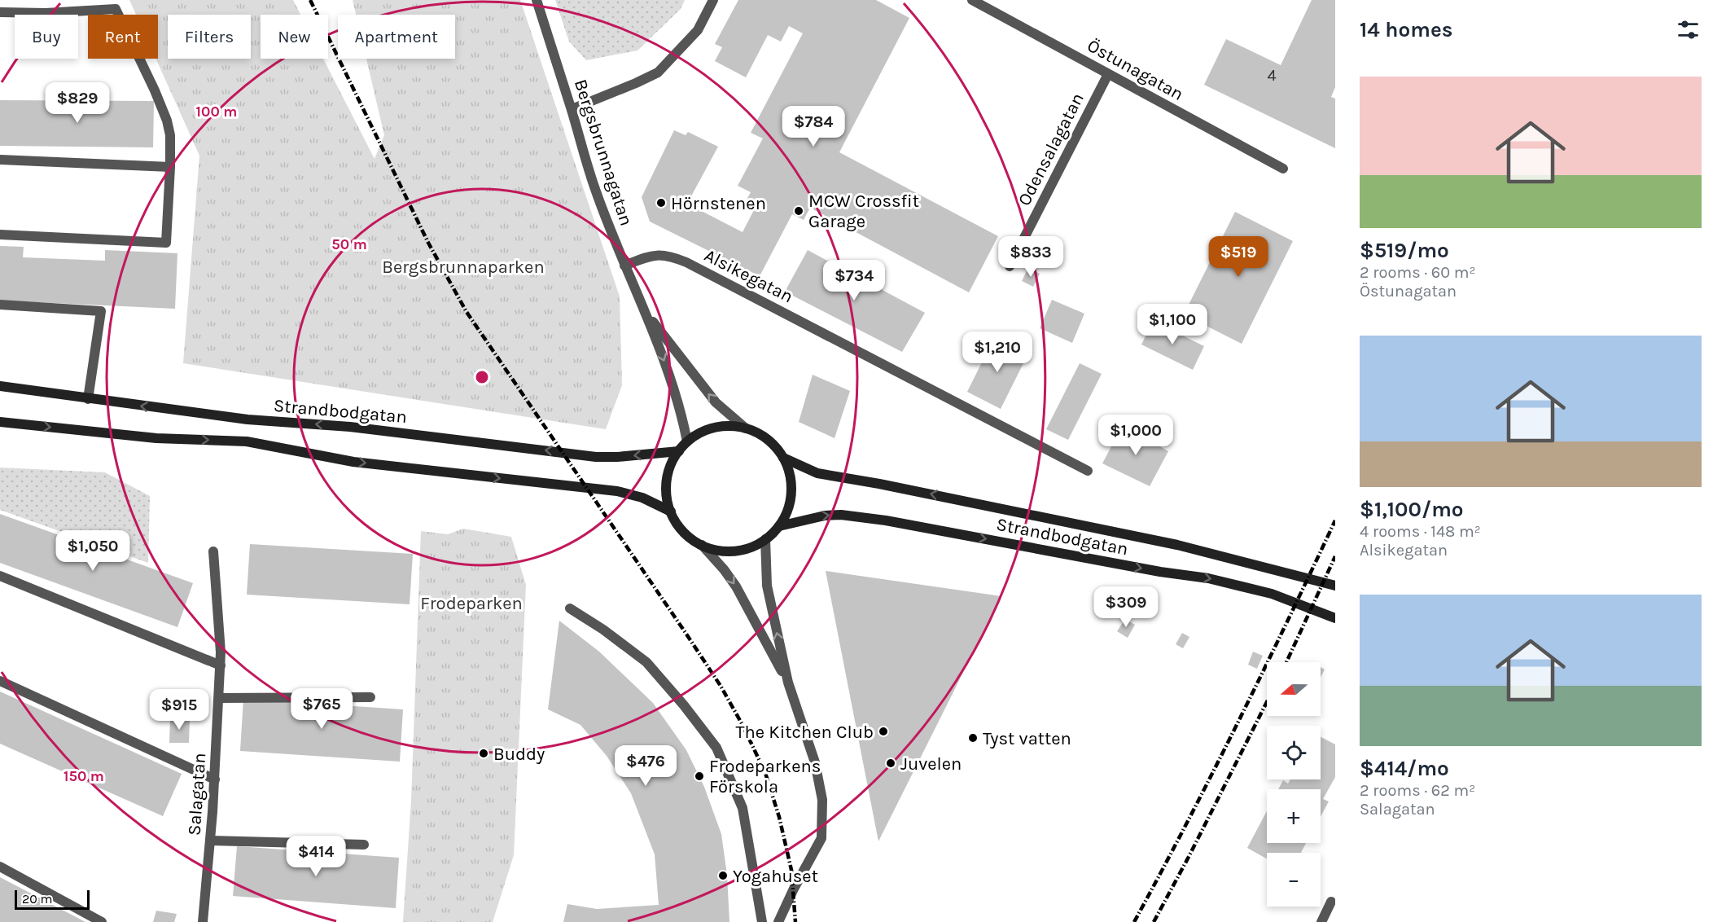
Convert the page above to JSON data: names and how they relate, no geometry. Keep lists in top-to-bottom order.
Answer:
{
  "streets": {
    "main road": ["Strandbodgatan"],
    "street": [
      "Östunagatan",
      "Odensalagatan",
      "Bergsbrunnagatan",
      "Alsikegatan",
      "Salagatan"
    ]
  },
  "crossings": [
    ["Östunagatan", "Odensalagatan"],
    ["Bergsbrunnagatan", "Alsikegatan"],
    ["Bergsbrunnagatan", "Strandbodgatan"]
  ],
  "parks": ["Bergsbrunnaparken", "Frodeparken"],
  "places": [
    "Hörnstenen",
    "MCW Crossfit Garage",
    "The Kitchen Club",
    "Tyst vatten",
    "Buddy",
    "Juvelen",
    "Frodeparkens Förskola",
    "Yogahuset"
  ],
  "house_numbers": ["4"],
  "scale_bar": "20 m",
  "north": "left",
  "page": {
    "heading": "14 homes",
    "chip": [
      "Buy",
      "Rent",
      "Filters",
      "New",
      "Apartment"
    ],
    "list": [
      {
        "name": "$519/mo",
        "note": "2 rooms · 60 m² · Östunagatan"
      },
      {
        "name": "$1,100/mo",
        "note": "4 rooms · 148 m² · Alsikegatan"
      },
      {
        "name": "$414/mo",
        "note": "2 rooms · 62 m² · Salagatan"
      }
    ],
    "price": [
      "$829",
      "$784",
      "$833",
      "$519",
      "$734",
      "$1,100",
      "$1,210",
      "$1,000",
      "$1,050",
      "$309",
      "$765",
      "$915",
      "$476",
      "$414"
    ],
    "map_buttons": ["+", "−"],
    "scale": "20 m"
  },
  "rings": ["100 m", "50 m", "150 m"]
}
